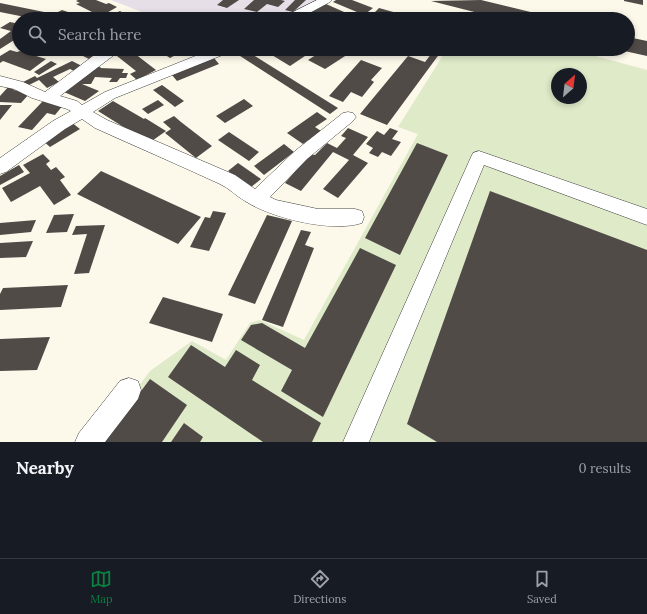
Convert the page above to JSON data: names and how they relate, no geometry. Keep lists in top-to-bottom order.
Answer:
{
  "north": "top right",
  "page": {
    "search": "Search here",
    "heading": ["Nearby", "0 results"],
    "nav": ["Map", "Directions", "Saved"]
  }
}
